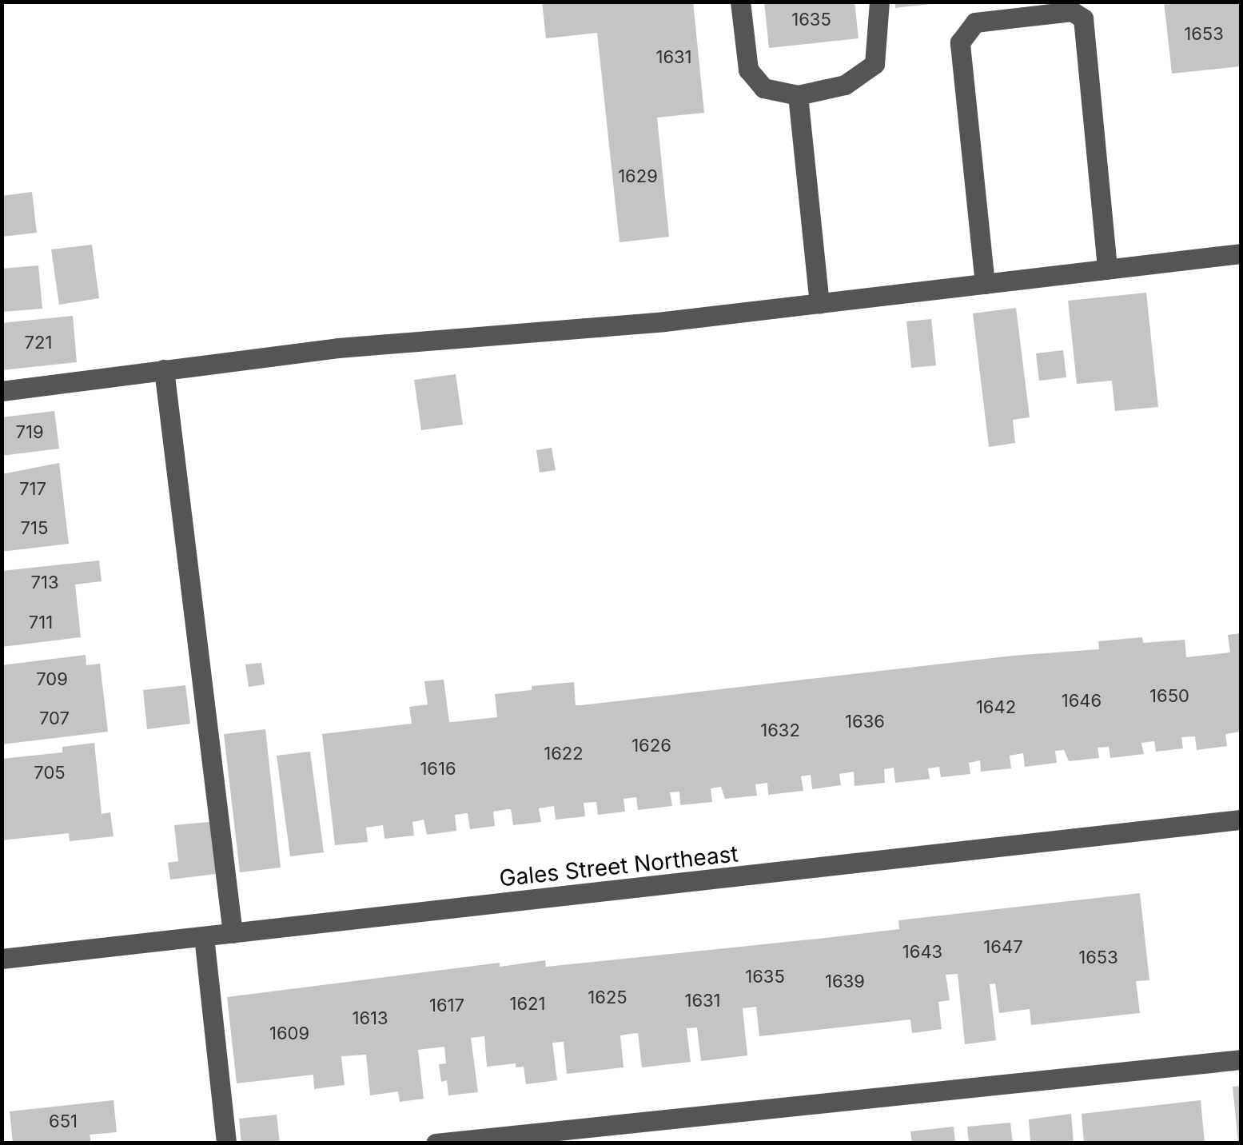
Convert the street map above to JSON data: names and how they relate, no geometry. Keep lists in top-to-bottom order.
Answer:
{
  "streets": {
    "street": ["Gales Street Northeast"]
  },
  "house_numbers": [
    "1635",
    "1653",
    "1631",
    "1629",
    "721",
    "719",
    "717",
    "715",
    "713",
    "711",
    "709",
    "1650",
    "1646",
    "1642",
    "707",
    "1636",
    "1632",
    "1626",
    "1622",
    "1616",
    "705",
    "1647",
    "1643",
    "1653",
    "1635",
    "1639",
    "1625",
    "1631",
    "1621",
    "1617",
    "1613",
    "1609",
    "651"
  ]
}
